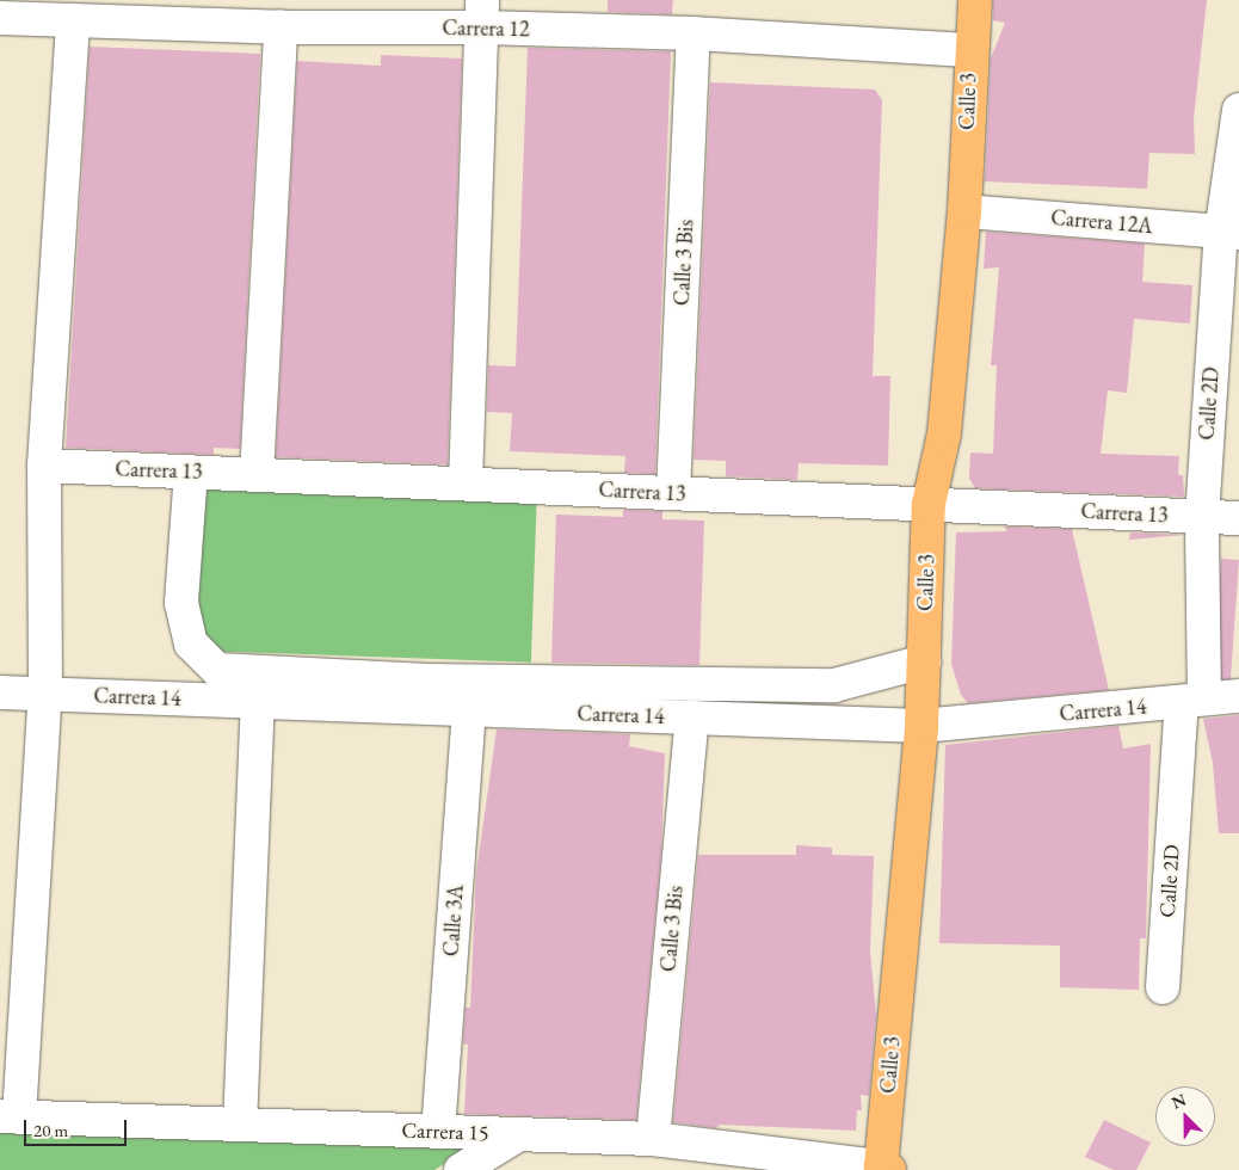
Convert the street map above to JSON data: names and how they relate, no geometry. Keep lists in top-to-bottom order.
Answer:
{
  "streets": {
    "main road": ["Calle 3"],
    "street": [
      "Carrera 12",
      "Carrera 12A",
      "Calle 3 Bis",
      "Calle 2D",
      "Carrera 13",
      "Carrera 14",
      "Calle 3A",
      "Carrera 15"
    ]
  },
  "crossings": [
    ["Carrera 12", "Calle 3"],
    ["Carrera 12", "Calle 3 Bis"],
    ["Calle 3", "Carrera 12A"],
    ["Calle 3", "Carrera 13"],
    ["Calle 3", "Carrera 14"],
    ["Calle 3", "Carrera 15"],
    ["Carrera 12A", "Calle 2D"],
    ["Calle 3 Bis", "Carrera 13"],
    ["Calle 3 Bis", "Carrera 14"],
    ["Calle 3 Bis", "Carrera 15"],
    ["Calle 2D", "Carrera 13"],
    ["Calle 2D", "Carrera 14"],
    ["Carrera 14", "Calle 3A"],
    ["Calle 3A", "Carrera 15"]
  ],
  "scale_bar": "20 m",
  "north": "top left"
}
